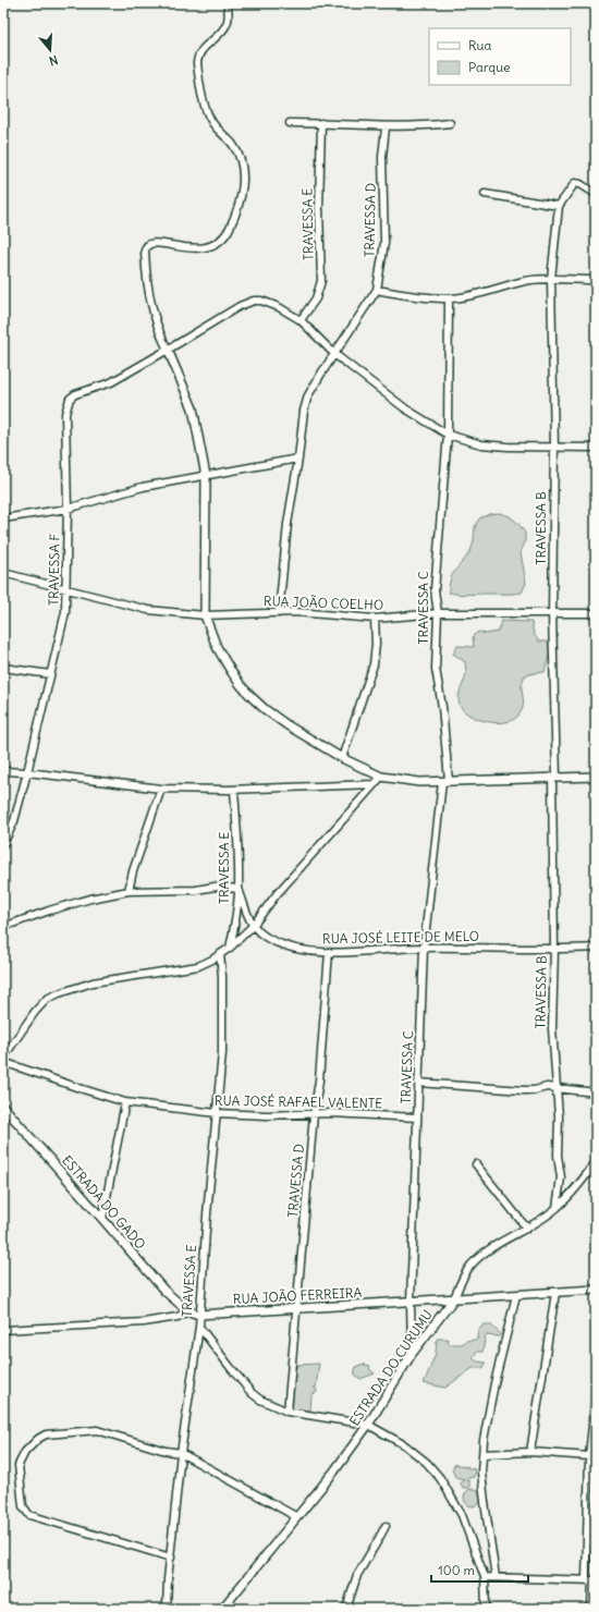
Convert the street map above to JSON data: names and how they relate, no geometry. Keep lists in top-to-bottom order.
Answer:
{
  "streets": {
    "street": [
      "TRAVESSA D",
      "TRAVESSA E",
      "TRAVESSA B",
      "TRAVESSA F",
      "RUA JOÃO COELHO",
      "TRAVESSA C",
      "RUA JOSÉ LEITE DE MELO",
      "RUA JOSÉ RAFAEL VALENTE",
      "ESTRADA DO GADO",
      "RUA JOÃO FERREIRA",
      "ESTRADA DO CURUMU"
    ]
  },
  "crossings": [
    ["TRAVESSA D", "RUA JOÃO COELHO"],
    ["TRAVESSA D", "RUA JOSÉ LEITE DE MELO"],
    ["TRAVESSA D", "RUA JOSÉ RAFAEL VALENTE"],
    ["TRAVESSA D", "RUA JOÃO FERREIRA"],
    ["TRAVESSA E", "RUA JOSÉ RAFAEL VALENTE"],
    ["TRAVESSA E", "RUA JOÃO FERREIRA"],
    ["TRAVESSA B", "RUA JOÃO COELHO"],
    ["TRAVESSA B", "RUA JOSÉ LEITE DE MELO"],
    ["TRAVESSA B", "ESTRADA DO CURUMU"],
    ["TRAVESSA F", "RUA JOÃO COELHO"],
    ["RUA JOÃO COELHO", "TRAVESSA C"],
    ["TRAVESSA C", "RUA JOSÉ LEITE DE MELO"],
    ["TRAVESSA C", "RUA JOSÉ RAFAEL VALENTE"],
    ["TRAVESSA C", "RUA JOÃO FERREIRA"],
    ["TRAVESSA C", "ESTRADA DO CURUMU"],
    ["ESTRADA DO GADO", "RUA JOÃO FERREIRA"],
    ["RUA JOÃO FERREIRA", "ESTRADA DO CURUMU"]
  ],
  "legend": ["Rua", "Parque"],
  "scale_bar": "100 m",
  "north": "bottom"
}
